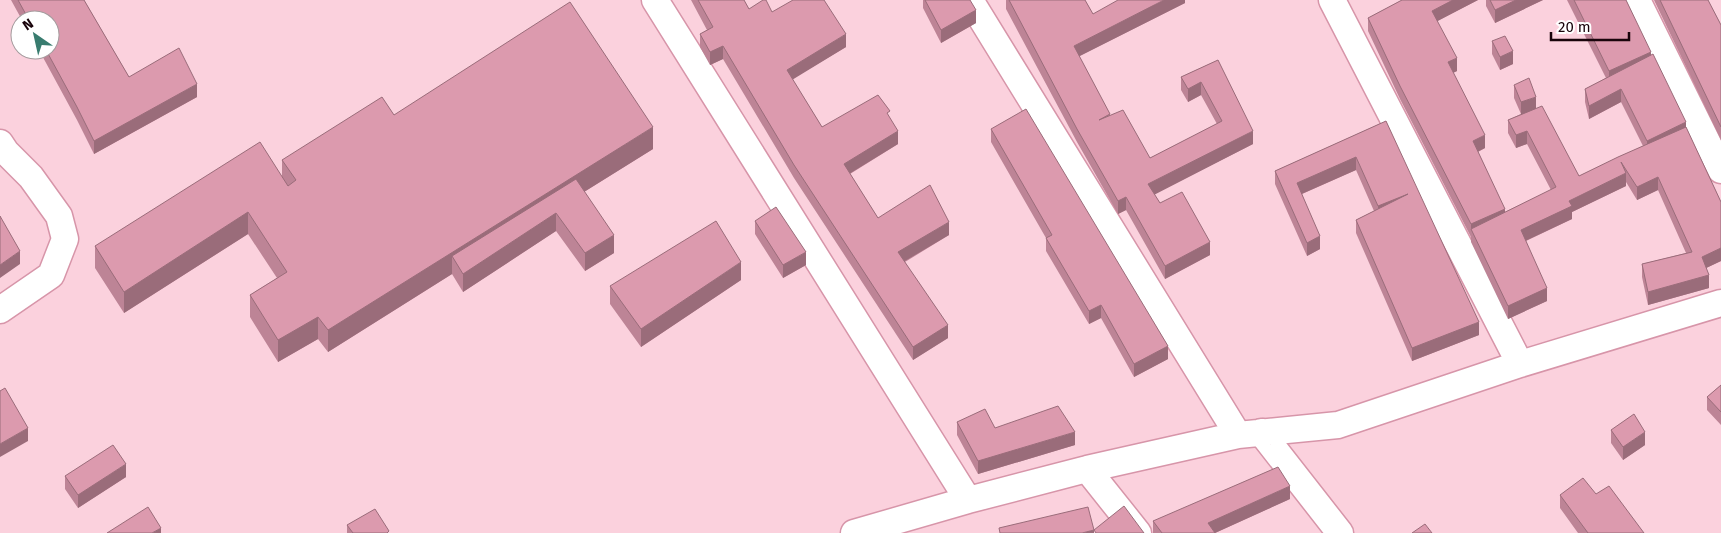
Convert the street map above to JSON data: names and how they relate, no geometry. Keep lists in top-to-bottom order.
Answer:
{
  "scale_bar": "20 m",
  "north": "top left"
}
